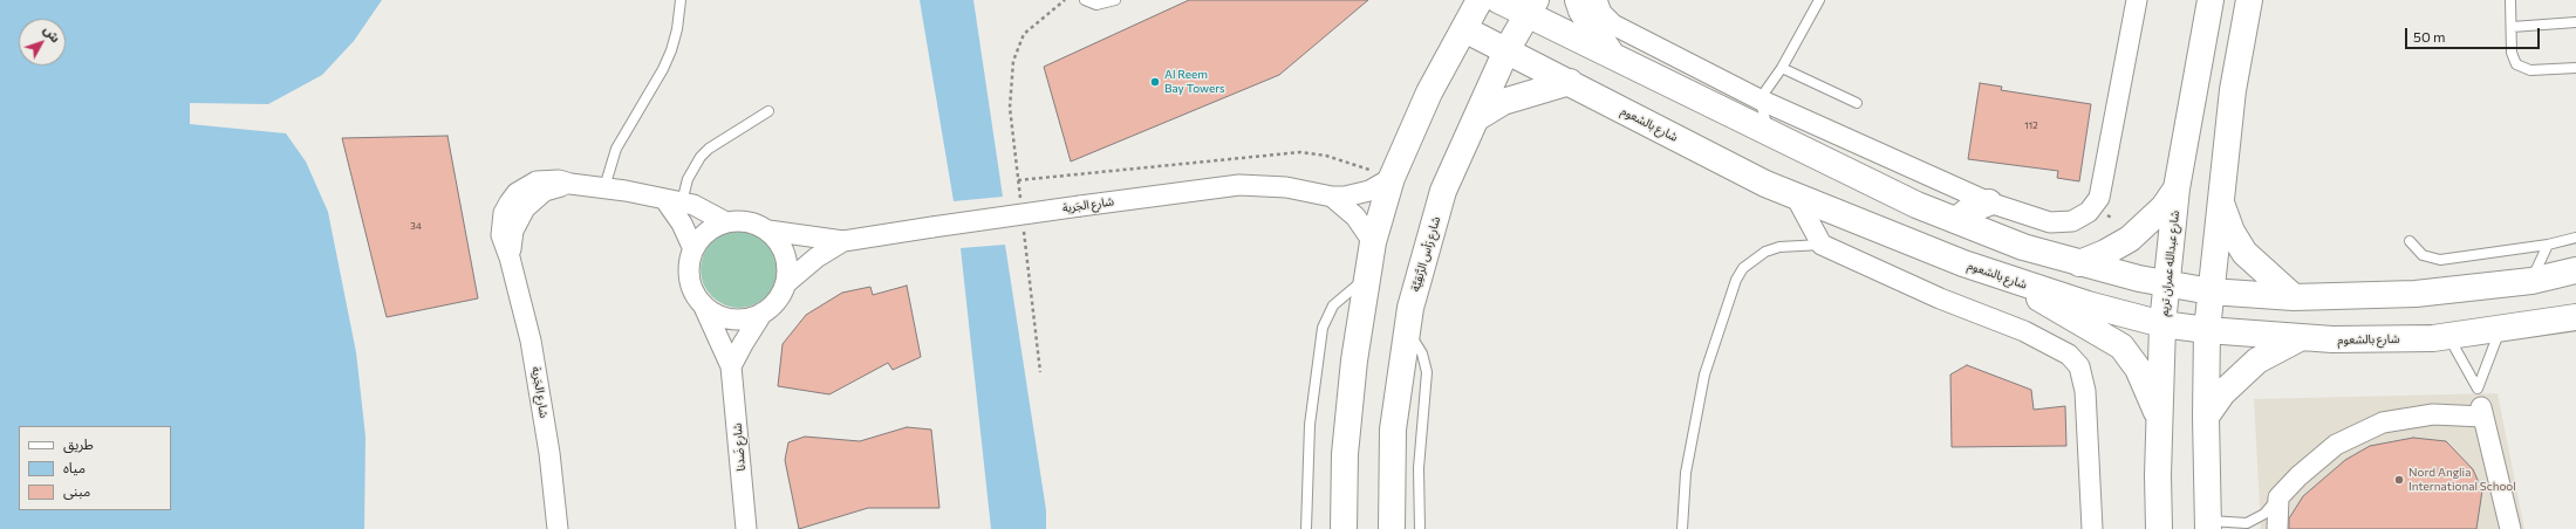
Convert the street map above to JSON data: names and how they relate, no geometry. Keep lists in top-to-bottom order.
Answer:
{
  "streets": {
    "street": [
      "شارع بالشعوم",
      "شارع الجَرية",
      "شارع رَأس الرَّنقِيَّة",
      "شارع عبدالله عمران تريم",
      "شارع ضَدنا"
    ]
  },
  "crossings": [
    ["شارع بالشعوم", "شارع رَأس الرَّنقِيَّة"],
    ["شارع بالشعوم", "شارع عبدالله عمران تريم"],
    ["شارع الجَرية", "شارع ضَدنا"]
  ],
  "places": ["Al Reem Bay Towers", "Nord Anglia International School"],
  "house_numbers": ["112", "34"],
  "legend": ["طريق", "مياه", "مبنى"],
  "scale_bar": "50 m",
  "north": "top right"
}
